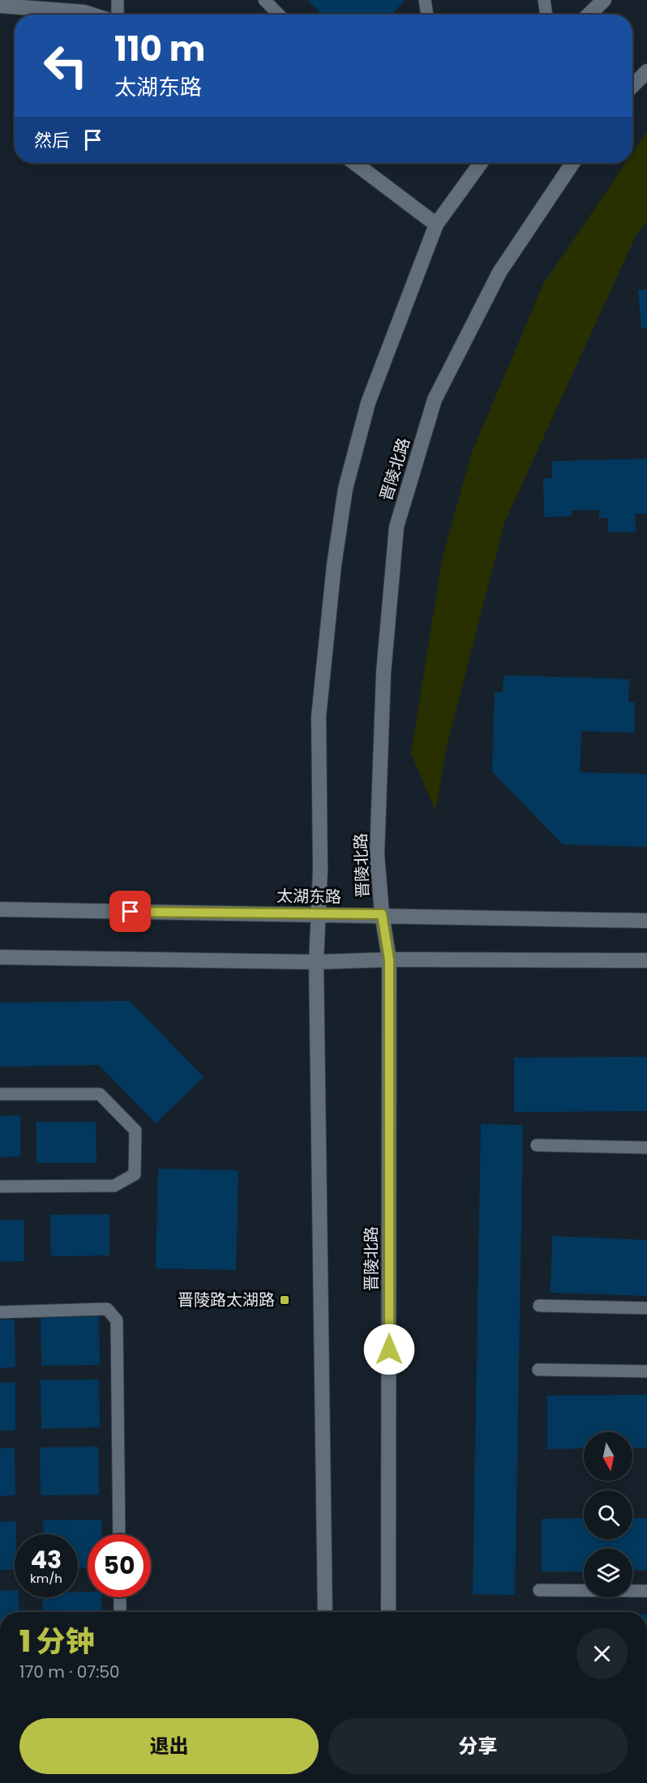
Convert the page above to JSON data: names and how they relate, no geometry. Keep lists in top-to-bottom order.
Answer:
{
  "streets": {
    "main road": ["晋陵北路", "太湖东路"]
  },
  "crossings": [
    ["晋陵北路", "太湖东路"]
  ],
  "places": {
    "transit": ["晋陵路太湖路"]
  },
  "north": "bottom",
  "page": {
    "turn": ["110 m", "太湖东路"],
    "then": "然后",
    "speed": "43 km/h",
    "limit": "50",
    "heading": ["1 分钟", "170 m · 07:50"],
    "buttons": ["退出", "分享"]
  }
}
